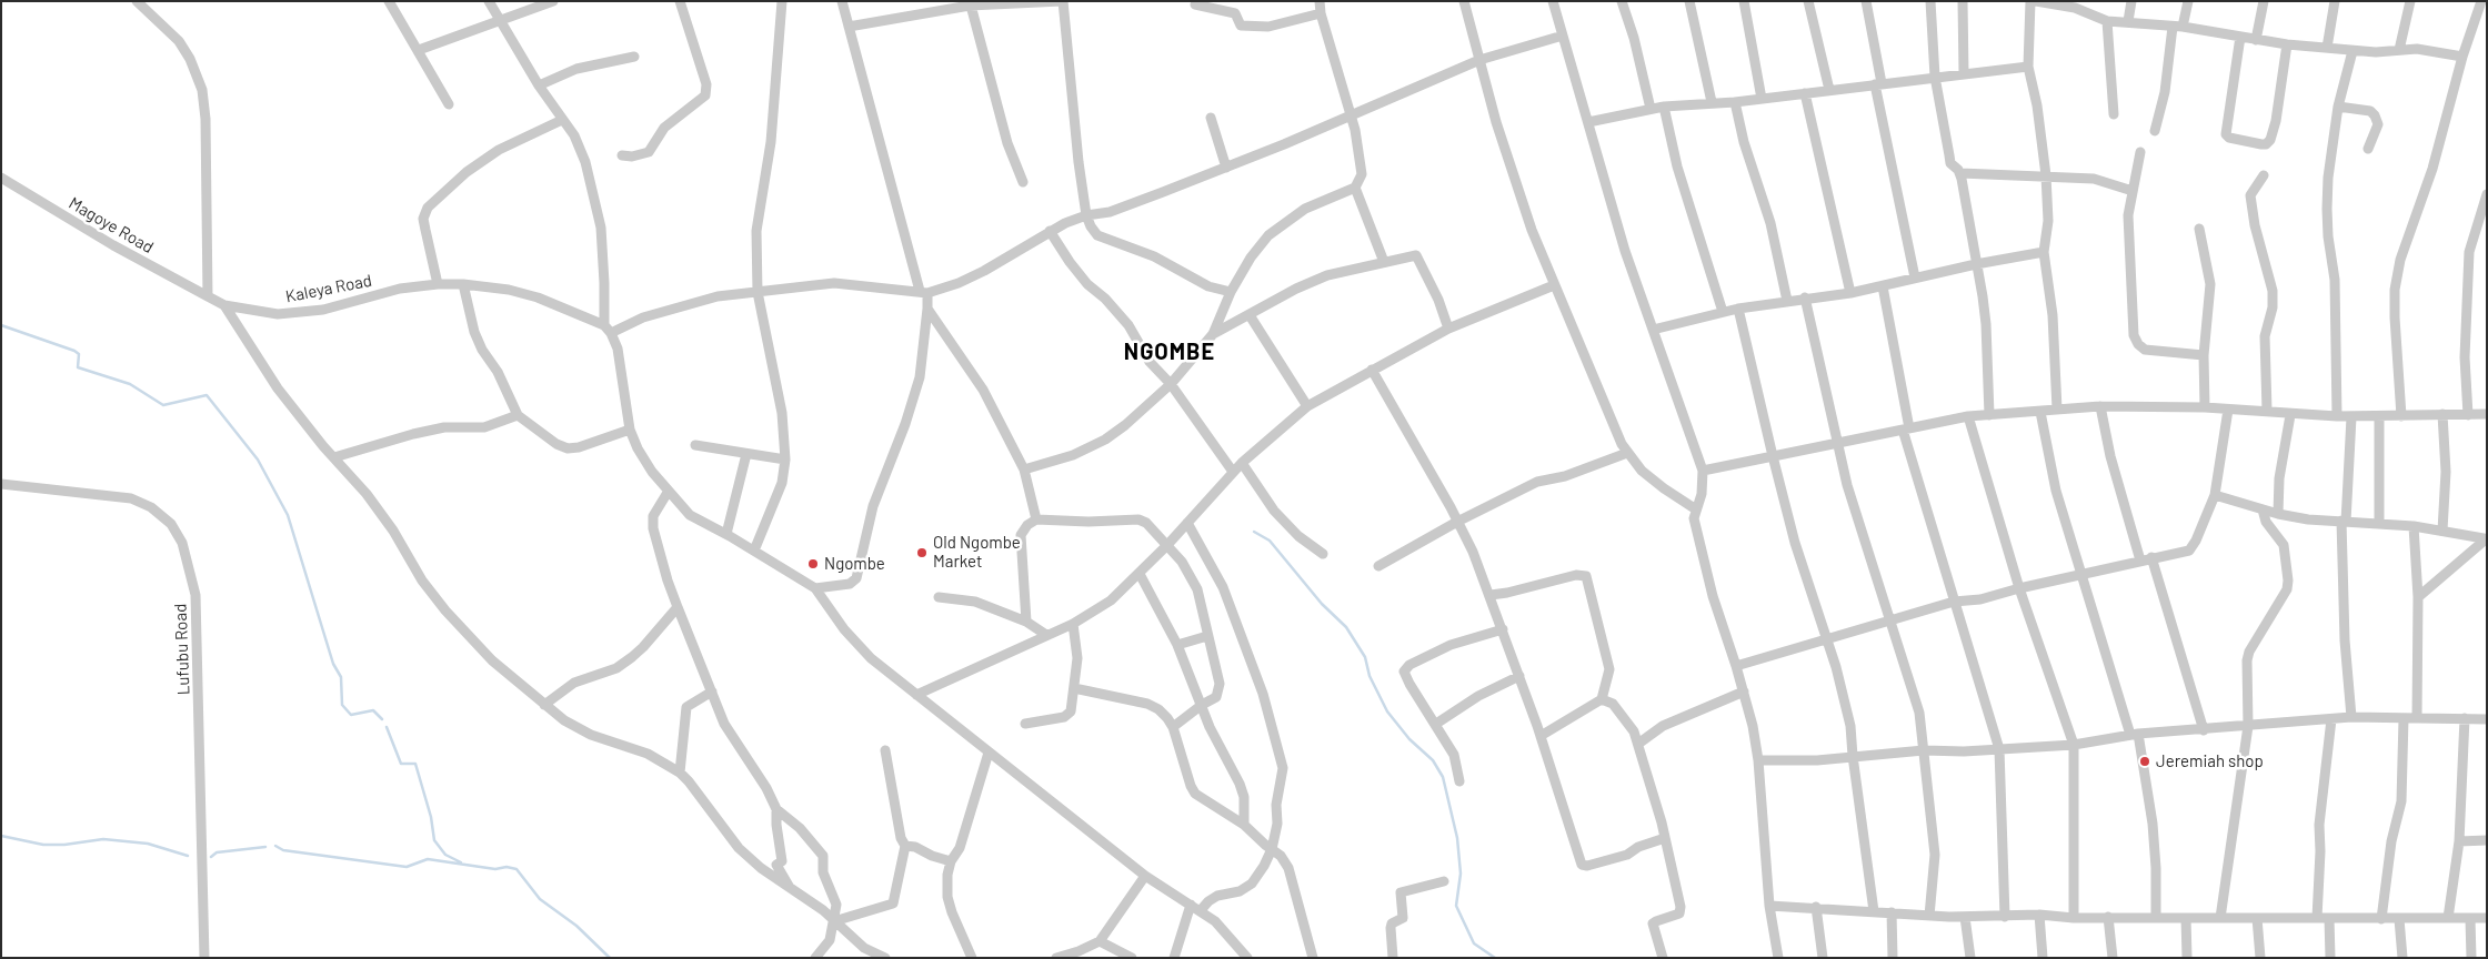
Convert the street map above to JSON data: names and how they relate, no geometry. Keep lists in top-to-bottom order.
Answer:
{
  "streets": {
    "street": ["Magoye Road", "Kaleya Road", "Lufubu Road"]
  },
  "crossings": [
    ["Magoye Road", "Kaleya Road"]
  ],
  "districts": ["NGOMBE"],
  "places": ["Old Ngombe Market", "Ngombe", "Jeremiah shop"]
}
